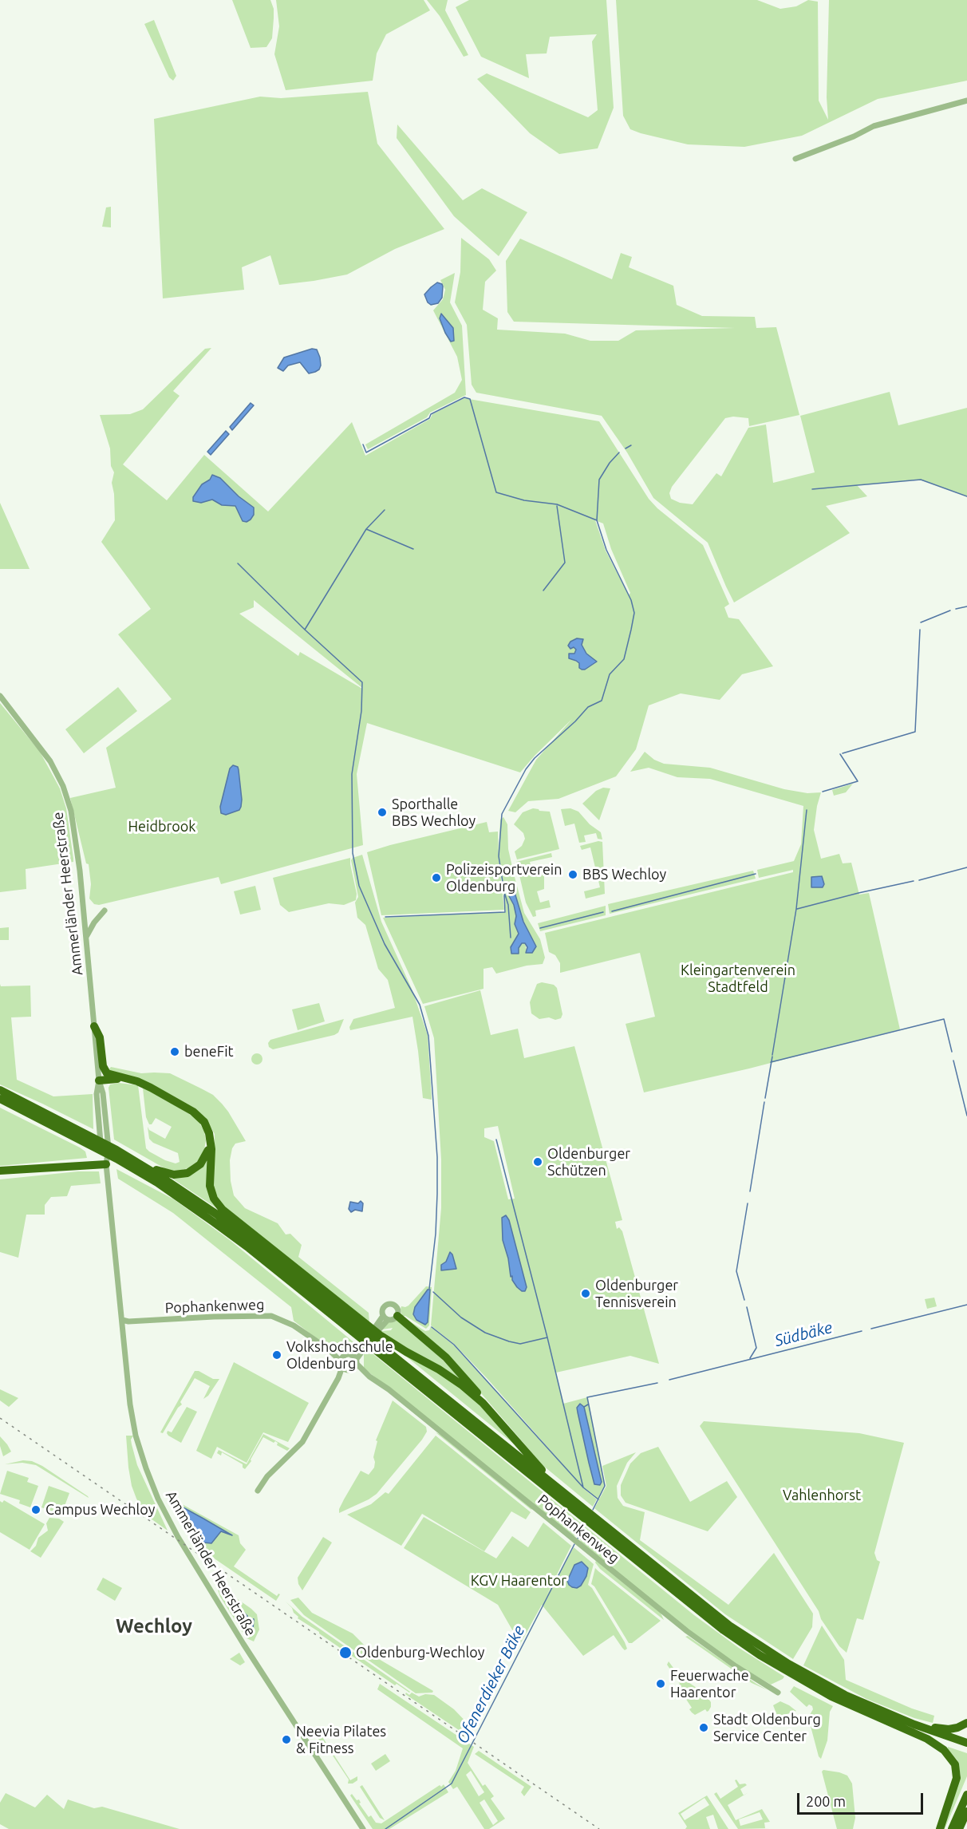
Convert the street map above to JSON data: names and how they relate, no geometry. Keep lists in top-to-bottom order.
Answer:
{
  "streets": {
    "street": ["Ammerländer Heerstraße", "Pophankenweg"]
  },
  "crossings": [
    ["Ammerländer Heerstraße", "Pophankenweg"]
  ],
  "districts": ["Wechloy"],
  "water": ["Südbäke", "Ofenerdieker Bäke"],
  "parks": [
    "Heidbrook",
    "Kleingartenverein Stadtfeld",
    "Vahlenhorst",
    "KGV Haarentor"
  ],
  "places": [
    "Sporthalle BBS Wechloy",
    "BBS Wechloy",
    "Polizeisportverein Oldenburg",
    "beneFit",
    "Oldenburger Schützen",
    "Oldenburger Tennisverein",
    "Volkshochschule Oldenburg",
    "Campus Wechloy",
    "Oldenburg-Wechloy",
    "Feuerwache Haarentor",
    "Stadt Oldenburg Service Center",
    "Neevia Pilates & Fitness"
  ],
  "scale_bar": "200 m"
}
